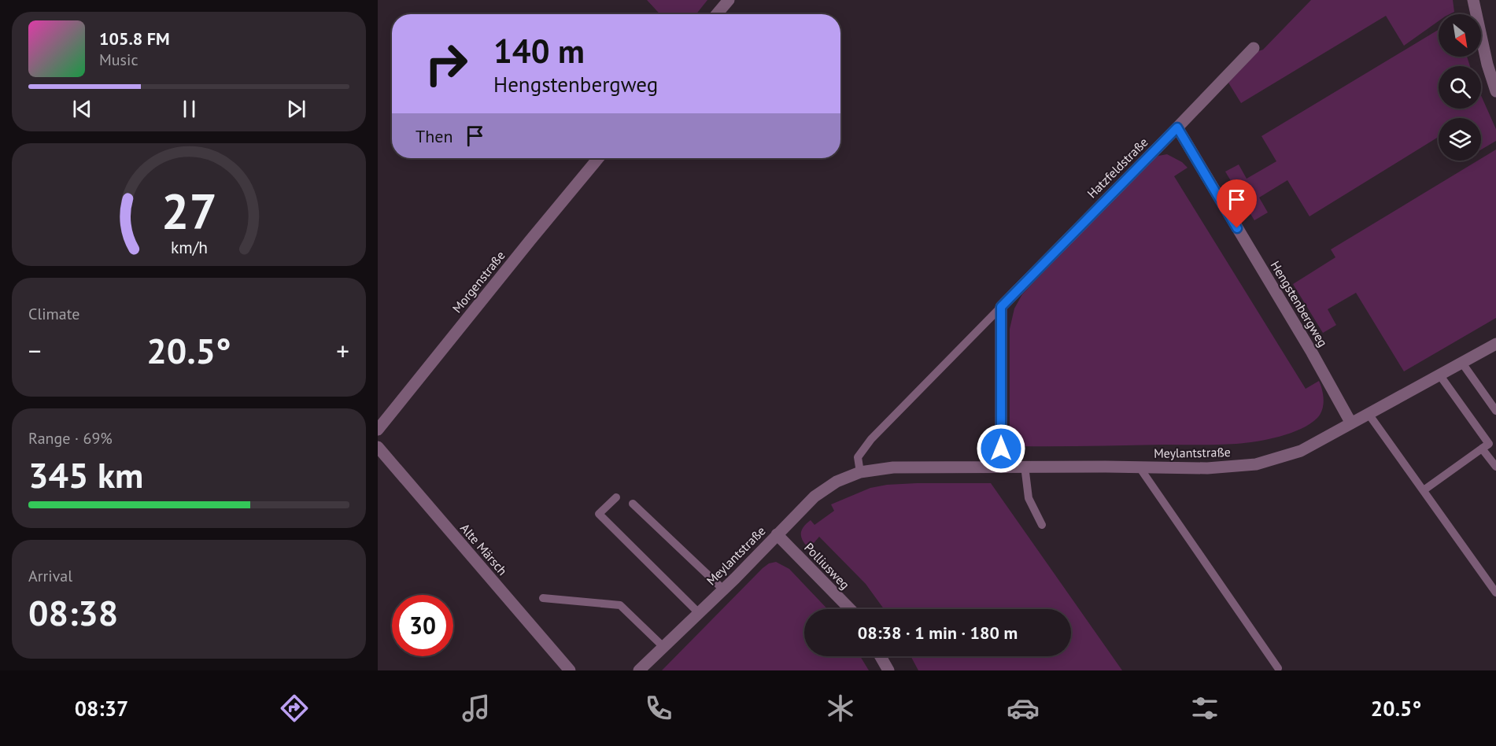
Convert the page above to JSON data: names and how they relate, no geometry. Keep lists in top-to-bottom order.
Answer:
{
  "streets": {
    "street": [
      "Hatzfeldstraße",
      "Morgenstraße",
      "Hengstenbergweg",
      "Meylantstraße",
      "Alte Märsch",
      "Polliusweg"
    ]
  },
  "crossings": [
    ["Hatzfeldstraße", "Hengstenbergweg"],
    ["Hatzfeldstraße", "Meylantstraße"],
    ["Hengstenbergweg", "Meylantstraße"],
    ["Meylantstraße", "Polliusweg"]
  ],
  "north": "bottom right",
  "page": {
    "turn": ["140 m", "Hengstenbergweg"],
    "song": ["105.8 FM", "Music"],
    "then": "Then",
    "tile": [
      "Climate",
      ["Range · 69%", "345 km"],
      ["Arrival", "08:38"]
    ],
    "heat": ["−", "20.5°", "+"],
    "limit": "30",
    "trip": "08:38 · 1 min · 180 m",
    "tabs": ["08:37", "20.5°"],
    "gauge": ["27", "km/h"]
  }
}
